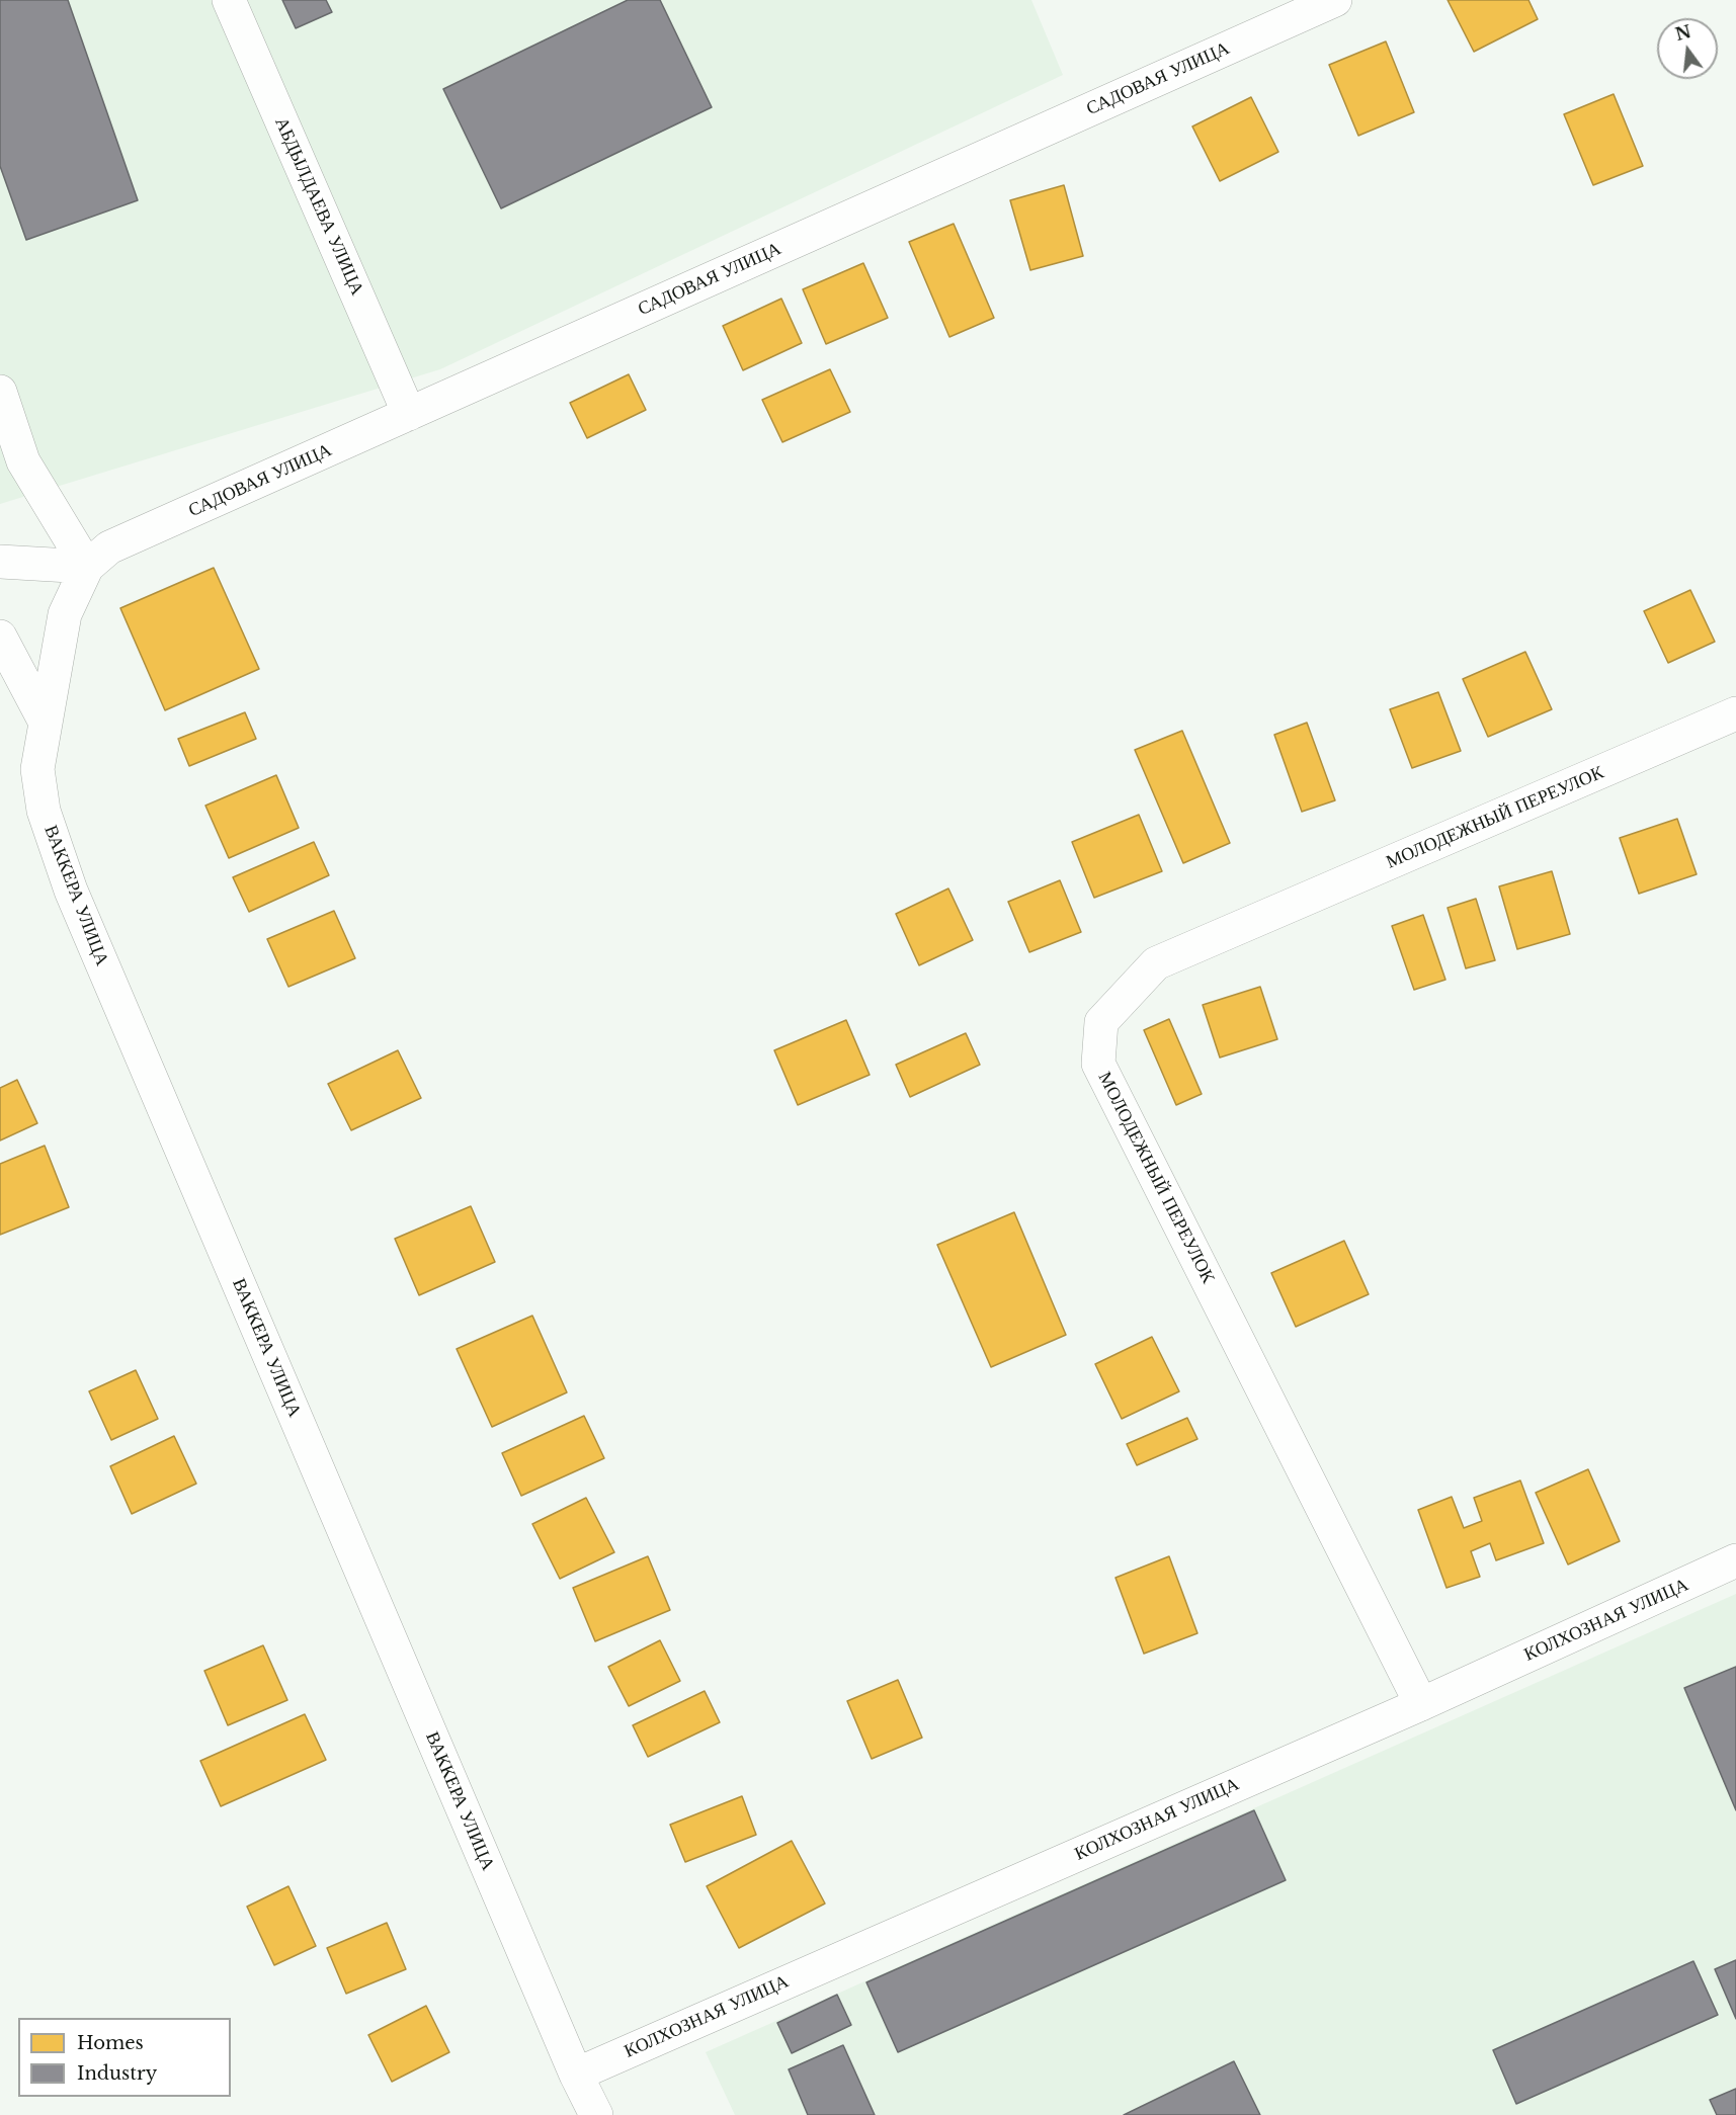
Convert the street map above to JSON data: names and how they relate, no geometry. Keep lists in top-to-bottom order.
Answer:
{
  "streets": {
    "street": [
      "САДОВАЯ УЛИЦА",
      "АБДЫЛДАЕВА УЛИЦА",
      "МОЛОДЕЖНЫЙ ПЕРЕУЛОК",
      "ВАККЕРА УЛИЦА",
      "КОЛХОЗНАЯ УЛИЦА"
    ]
  },
  "crossings": [
    ["САДОВАЯ УЛИЦА", "АБДЫЛДАЕВА УЛИЦА"],
    ["САДОВАЯ УЛИЦА", "ВАККЕРА УЛИЦА"],
    ["МОЛОДЕЖНЫЙ ПЕРЕУЛОК", "КОЛХОЗНАЯ УЛИЦА"],
    ["ВАККЕРА УЛИЦА", "КОЛХОЗНАЯ УЛИЦА"]
  ],
  "legend": ["Homes", "Industry"],
  "north": "top"
}
